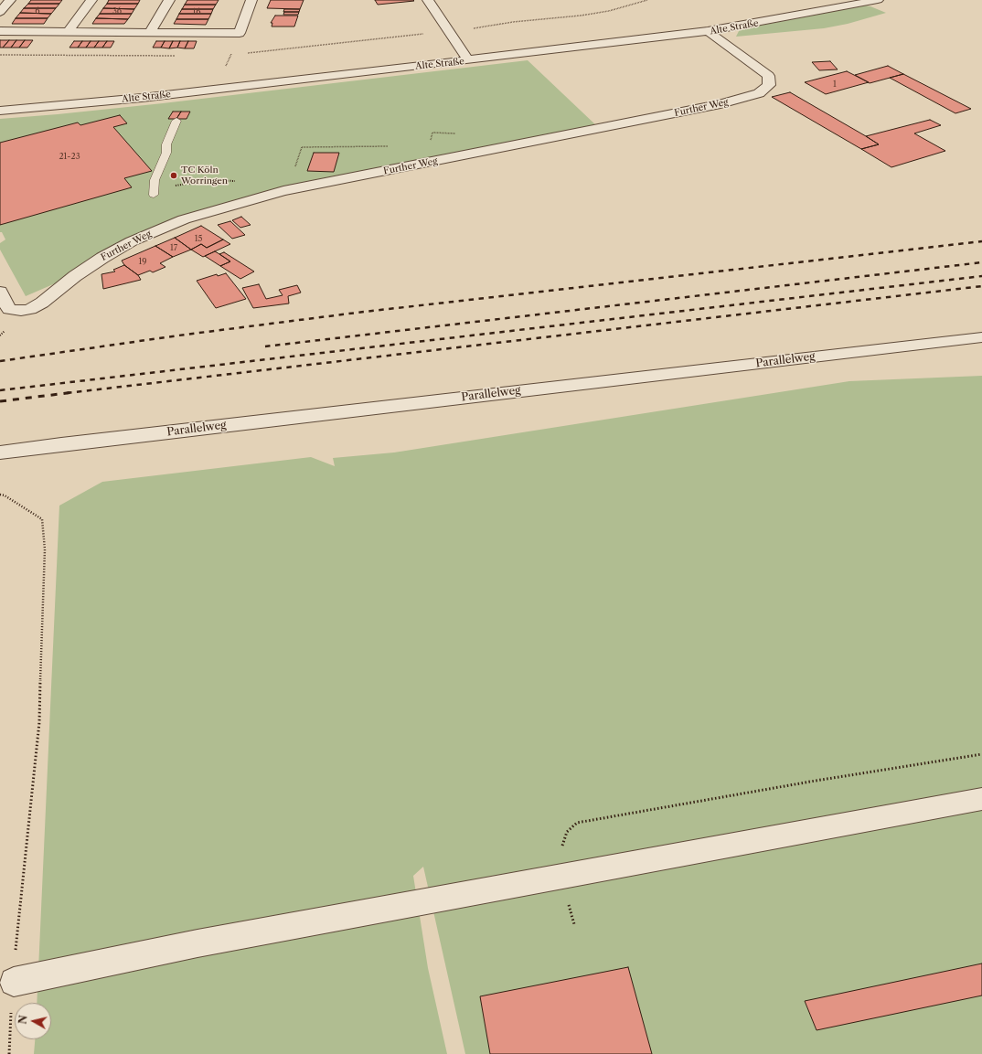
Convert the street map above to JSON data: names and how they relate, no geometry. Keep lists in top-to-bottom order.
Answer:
{
  "streets": {
    "street": ["Alte Straße", "Further Weg", "Parallelweg"]
  },
  "crossings": [
    ["Alte Straße", "Further Weg"]
  ],
  "places": ["TC Köln Worringen"],
  "house_numbers": [
    "6",
    "36",
    "16",
    "1",
    "21-23",
    "15",
    "17",
    "19"
  ],
  "north": "left"
}
